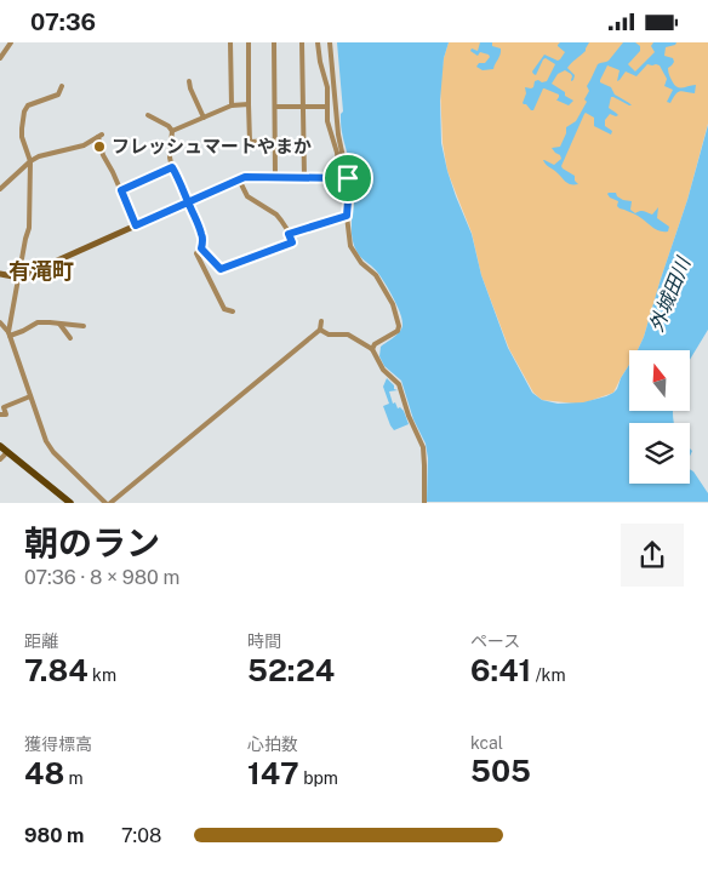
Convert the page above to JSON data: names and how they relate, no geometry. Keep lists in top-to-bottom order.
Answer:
{
  "districts": ["有滝町"],
  "water": ["外城田川"],
  "places": ["フレッシュマートやまか"],
  "north": "top",
  "page": {
    "status": "07:36",
    "heading": ["朝のラン", "07:36 · 8 × 980 m"],
    "stats": [
      ["距離", "7.84 km"],
      ["時間", "52:24"],
      ["ペース", "6:41 /km"],
      ["獲得標高", "48 m"],
      ["心拍数", "147 bpm"],
      ["kcal", "505"]
    ],
    "list": [
      {
        "name": "980 m",
        "note": "7:08"
      }
    ]
  }
}
